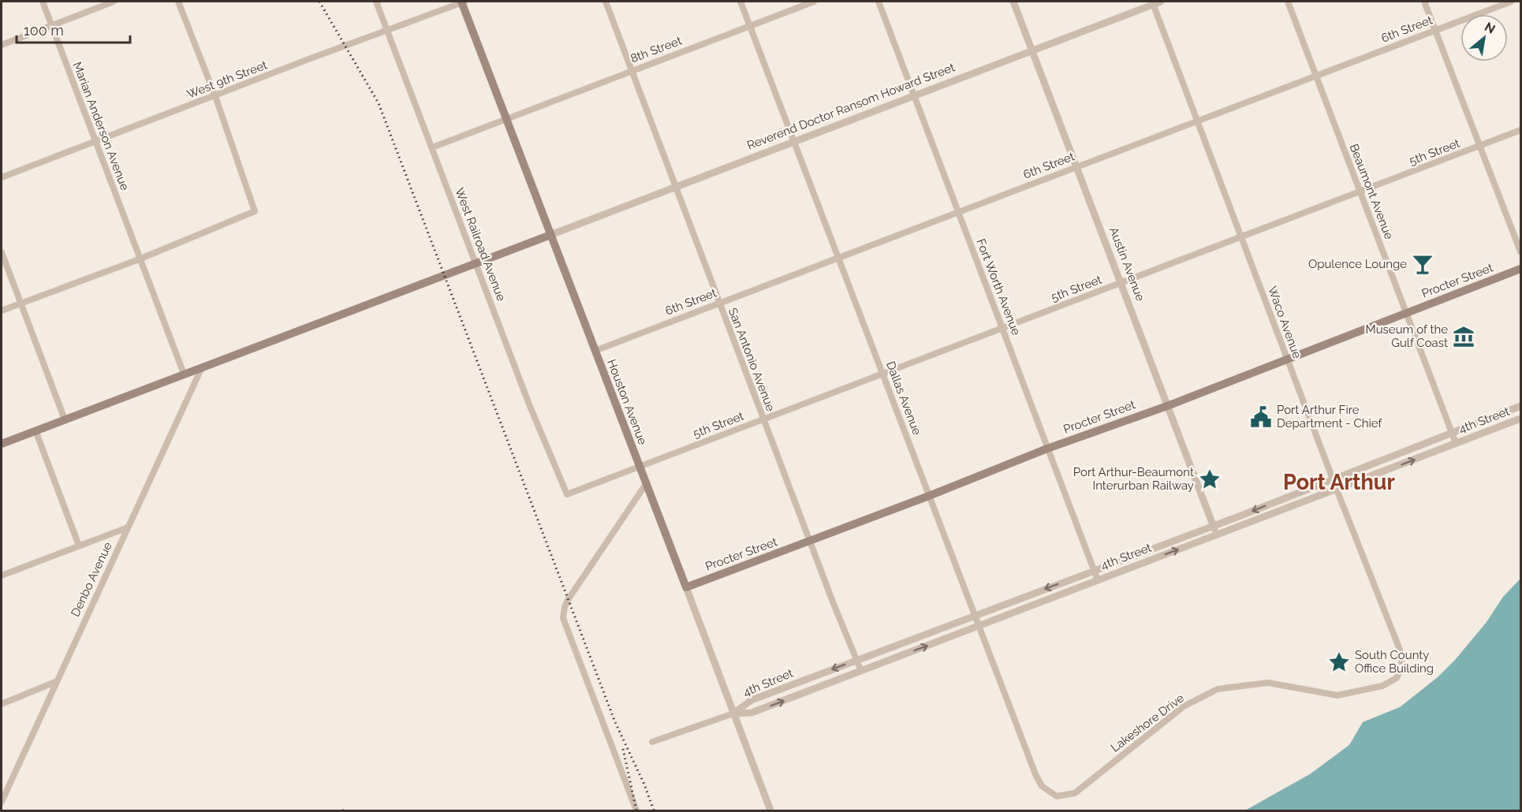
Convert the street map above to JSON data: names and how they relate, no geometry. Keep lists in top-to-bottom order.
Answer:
{
  "streets": {
    "main road": ["Procter Street", "Houston Avenue"],
    "street": [
      "6th Street",
      "8th Street",
      "West 9th Street",
      "Reverend Doctor Ransom Howard Street",
      "Marian Anderson Avenue",
      "5th Street",
      "Beaumont Avenue",
      "West Railroad Avenue",
      "Austin Avenue",
      "Fort Worth Avenue",
      "Waco Avenue",
      "San Antonio Avenue",
      "Dallas Avenue",
      "4th Street",
      "Denbo Avenue",
      "Lakeshore Drive"
    ]
  },
  "crossings": [
    ["6th Street", "Beaumont Avenue"],
    ["6th Street", "Austin Avenue"],
    ["6th Street", "Fort Worth Avenue"],
    ["6th Street", "Waco Avenue"],
    ["6th Street", "San Antonio Avenue"],
    ["6th Street", "Dallas Avenue"],
    ["6th Street", "Houston Avenue"],
    ["8th Street", "West Railroad Avenue"],
    ["8th Street", "San Antonio Avenue"],
    ["8th Street", "Dallas Avenue"],
    ["8th Street", "Houston Avenue"],
    ["West 9th Street", "Marian Anderson Avenue"],
    ["West 9th Street", "West Railroad Avenue"],
    ["West 9th Street", "Houston Avenue"],
    ["Reverend Doctor Ransom Howard Street", "Austin Avenue"],
    ["Reverend Doctor Ransom Howard Street", "Fort Worth Avenue"],
    ["Reverend Doctor Ransom Howard Street", "Waco Avenue"],
    ["Reverend Doctor Ransom Howard Street", "San Antonio Avenue"],
    ["Reverend Doctor Ransom Howard Street", "Dallas Avenue"],
    ["Reverend Doctor Ransom Howard Street", "Houston Avenue"],
    ["5th Street", "Beaumont Avenue"],
    ["5th Street", "West Railroad Avenue"],
    ["5th Street", "Austin Avenue"],
    ["5th Street", "Fort Worth Avenue"],
    ["5th Street", "Waco Avenue"],
    ["5th Street", "San Antonio Avenue"],
    ["5th Street", "Dallas Avenue"],
    ["5th Street", "Houston Avenue"],
    ["Beaumont Avenue", "Procter Street"],
    ["Beaumont Avenue", "4th Street"],
    ["Austin Avenue", "Procter Street"],
    ["Austin Avenue", "4th Street"],
    ["Procter Street", "Fort Worth Avenue"],
    ["Procter Street", "Waco Avenue"],
    ["Procter Street", "San Antonio Avenue"],
    ["Procter Street", "Dallas Avenue"],
    ["Procter Street", "Houston Avenue"],
    ["Fort Worth Avenue", "4th Street"],
    ["Waco Avenue", "4th Street"],
    ["Waco Avenue", "Lakeshore Drive"],
    ["San Antonio Avenue", "4th Street"],
    ["Dallas Avenue", "4th Street"],
    ["Dallas Avenue", "Lakeshore Drive"],
    ["Houston Avenue", "4th Street"]
  ],
  "districts": ["Port Arthur"],
  "places": {
    "bar": ["Opulence Lounge"],
    "museum": ["Museum of the Gulf Coast"],
    "public building": ["Port Arthur Fire Department - Chief"],
    "place": ["Port Arthur-Beaumont Interurban Railway", "South County Office Building"]
  },
  "scale_bar": "100 m",
  "north": "top right"
}
